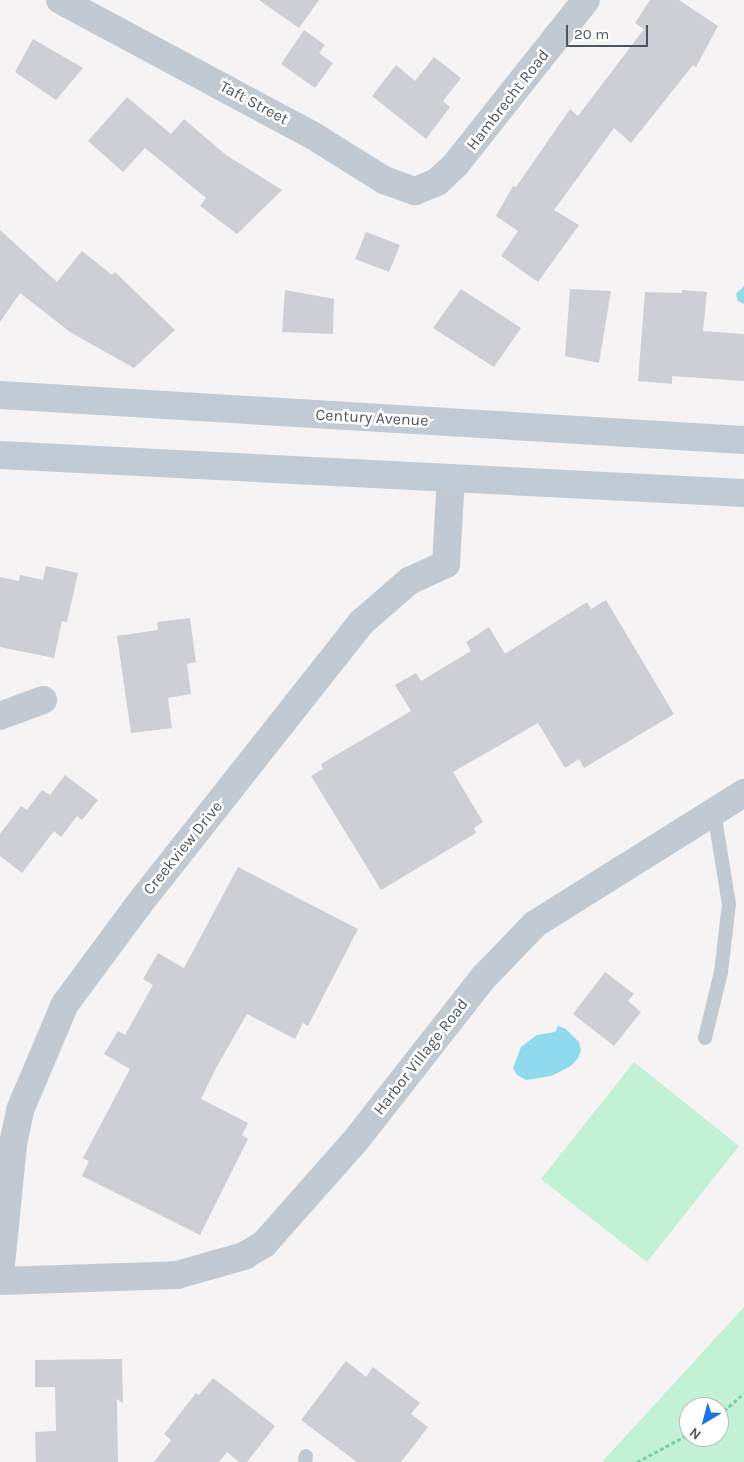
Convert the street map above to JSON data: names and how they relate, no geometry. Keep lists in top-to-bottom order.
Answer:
{
  "streets": {
    "main road": ["Century Avenue"],
    "street": [
      "Hambrecht Road",
      "Taft Street",
      "Creekview Drive",
      "Harbor Village Road"
    ]
  },
  "crossings": [
    ["Hambrecht Road", "Taft Street"]
  ],
  "scale_bar": "20 m",
  "north": "bottom left"
}
